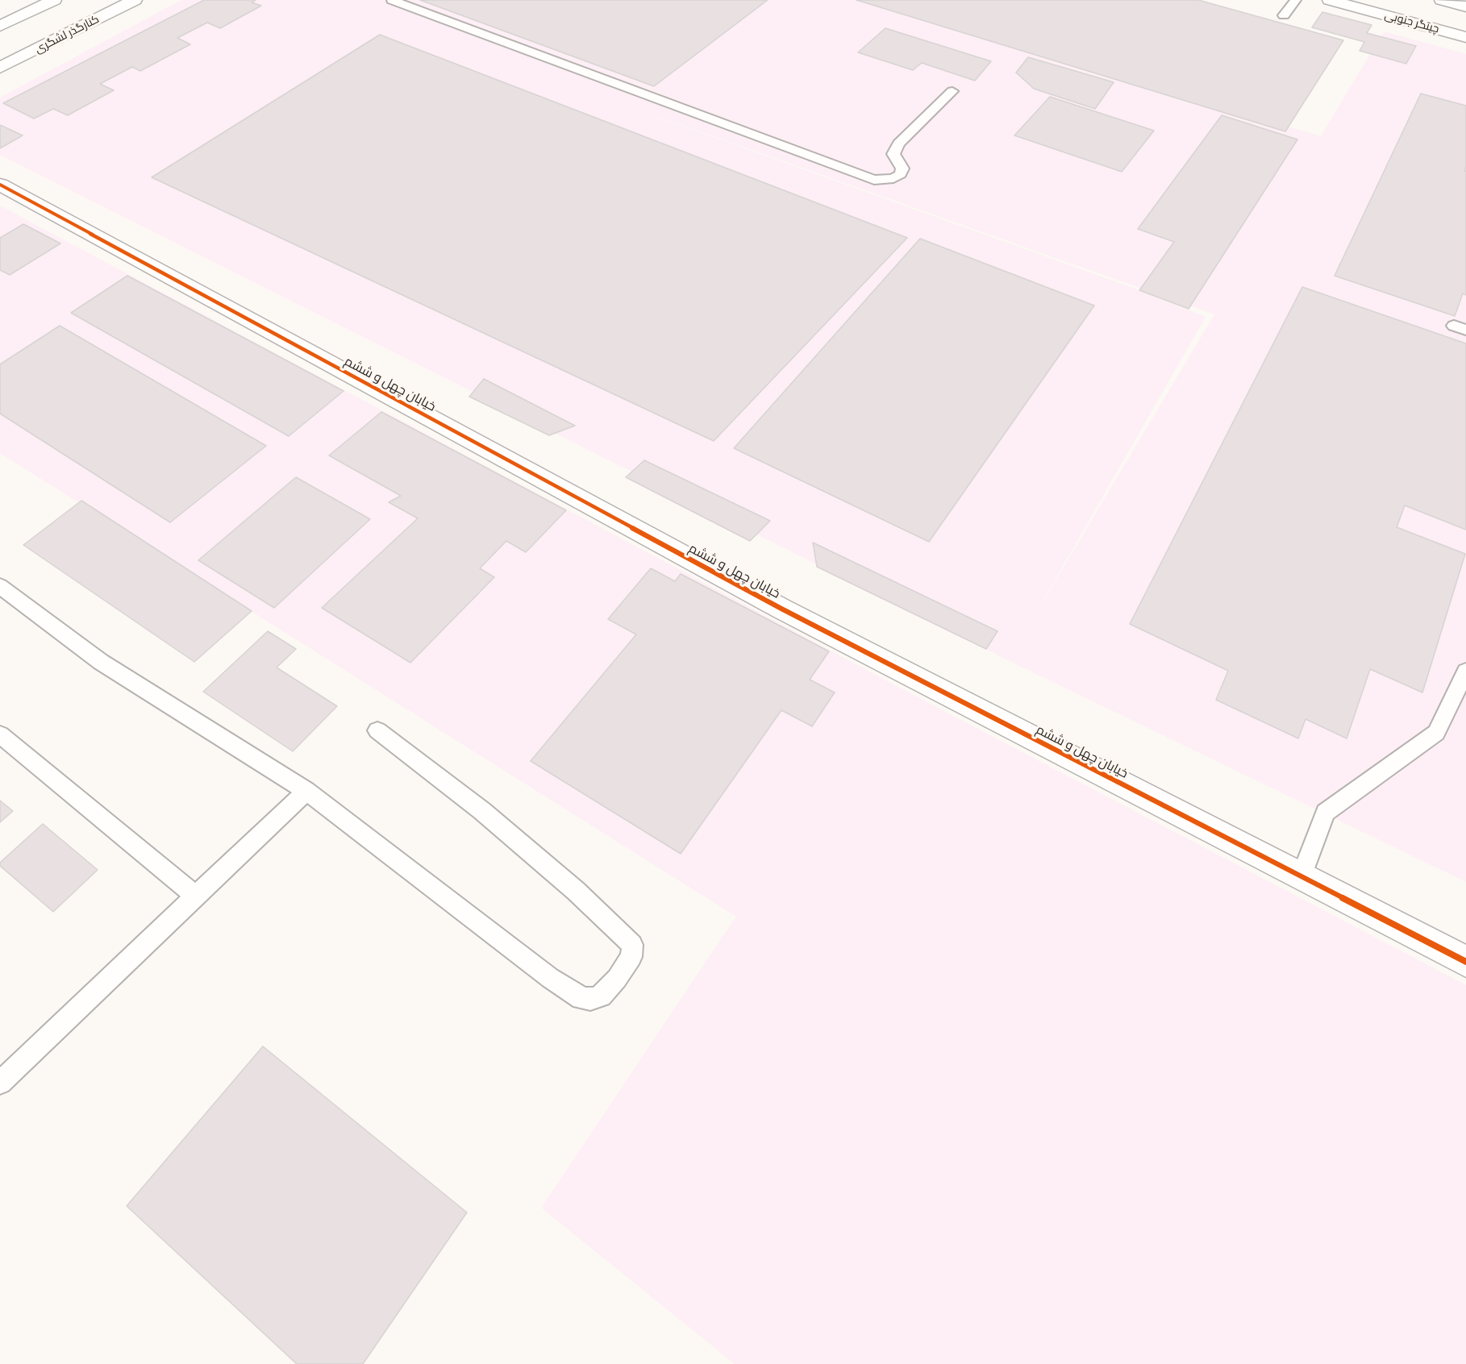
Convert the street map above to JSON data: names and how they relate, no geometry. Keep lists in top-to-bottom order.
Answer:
{
  "streets": {
    "main road": ["چیتگر جنوبی", "کنارگذر لشگری", "خیابان چهل و ششم"]
  }
}
